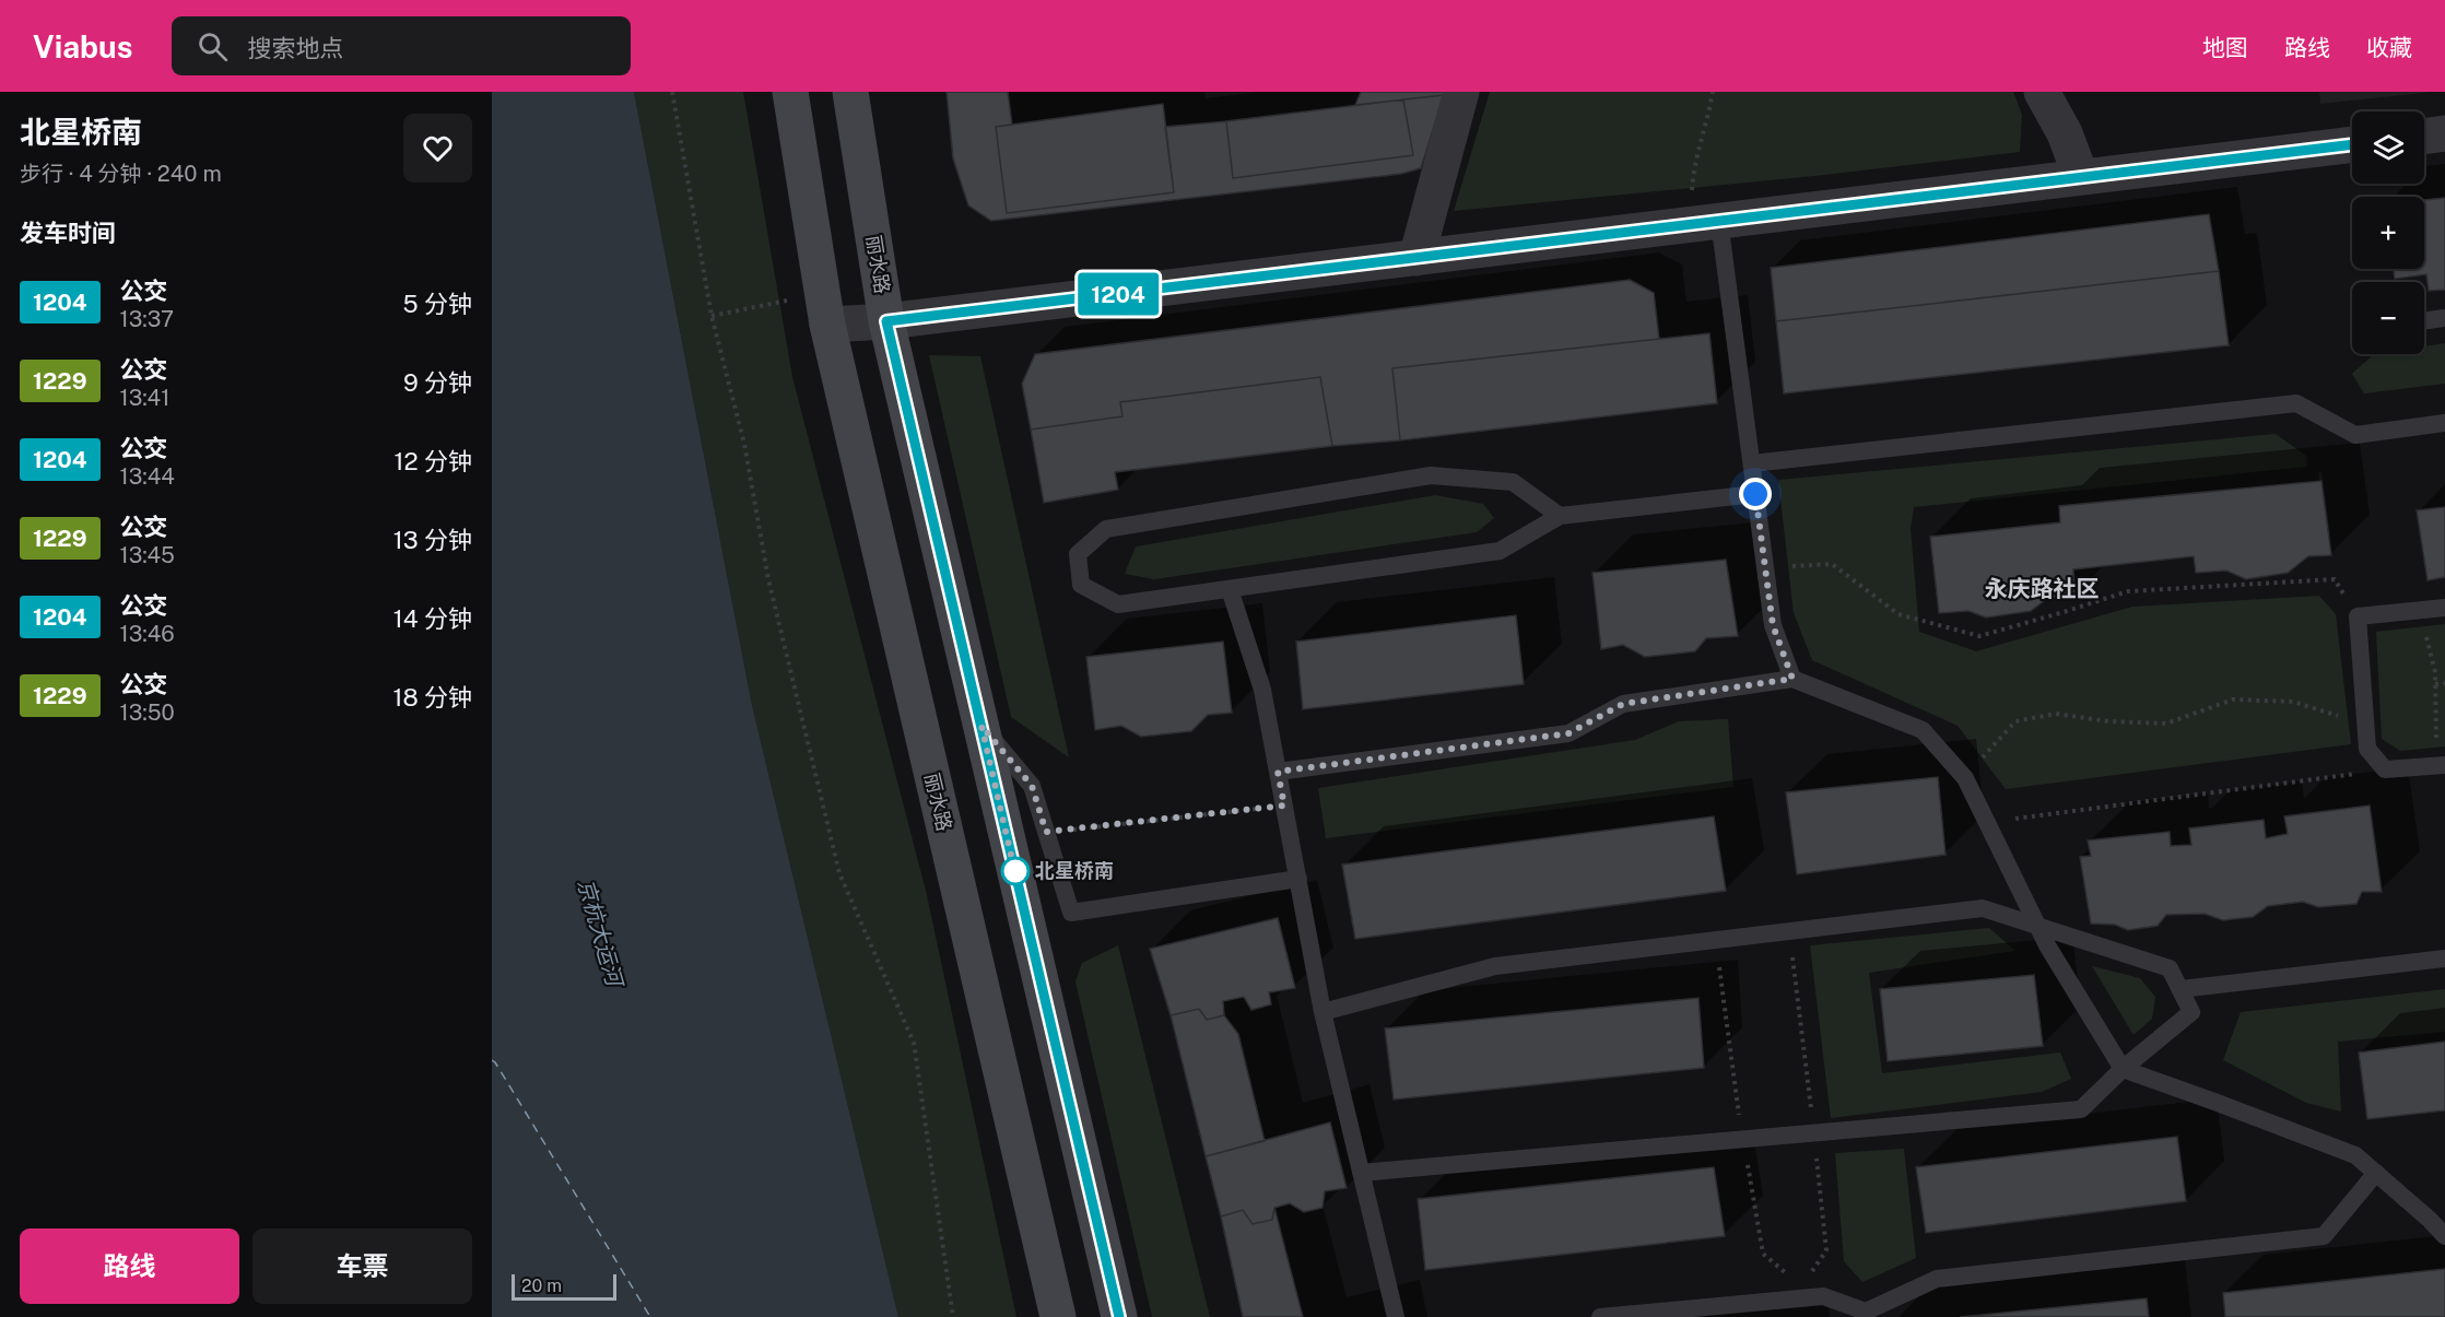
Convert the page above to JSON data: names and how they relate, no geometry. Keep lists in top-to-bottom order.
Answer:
{
  "streets": {
    "main road": ["丽水路"]
  },
  "districts": ["永庆路社区"],
  "water": ["京杭大运河"],
  "places": ["北星桥南"],
  "lines": ["bus line 1204"],
  "scale_bar": "20 m",
  "page": {
    "header": "Viabus",
    "search": "搜索地点",
    "nav": ["地图", "路线", "收藏"],
    "heading": [
      ["北星桥南", "步行 · 4 分钟 · 240 m"],
      "发车时间"
    ],
    "on_map": "1204",
    "map_buttons": ["+", "−"],
    "list": [
      {
        "mark": "1204",
        "name": "公交",
        "note": "13:37",
        "value": "5 分钟"
      },
      {
        "mark": "1229",
        "name": "公交",
        "note": "13:41",
        "value": "9 分钟"
      },
      {
        "mark": "1204",
        "name": "公交",
        "note": "13:44",
        "value": "12 分钟"
      },
      {
        "mark": "1229",
        "name": "公交",
        "note": "13:45",
        "value": "13 分钟"
      },
      {
        "mark": "1204",
        "name": "公交",
        "note": "13:46",
        "value": "14 分钟"
      },
      {
        "mark": "1229",
        "name": "公交",
        "note": "13:50",
        "value": "18 分钟"
      }
    ],
    "buttons": ["路线", "车票"],
    "scale": "20 m"
  }
}
